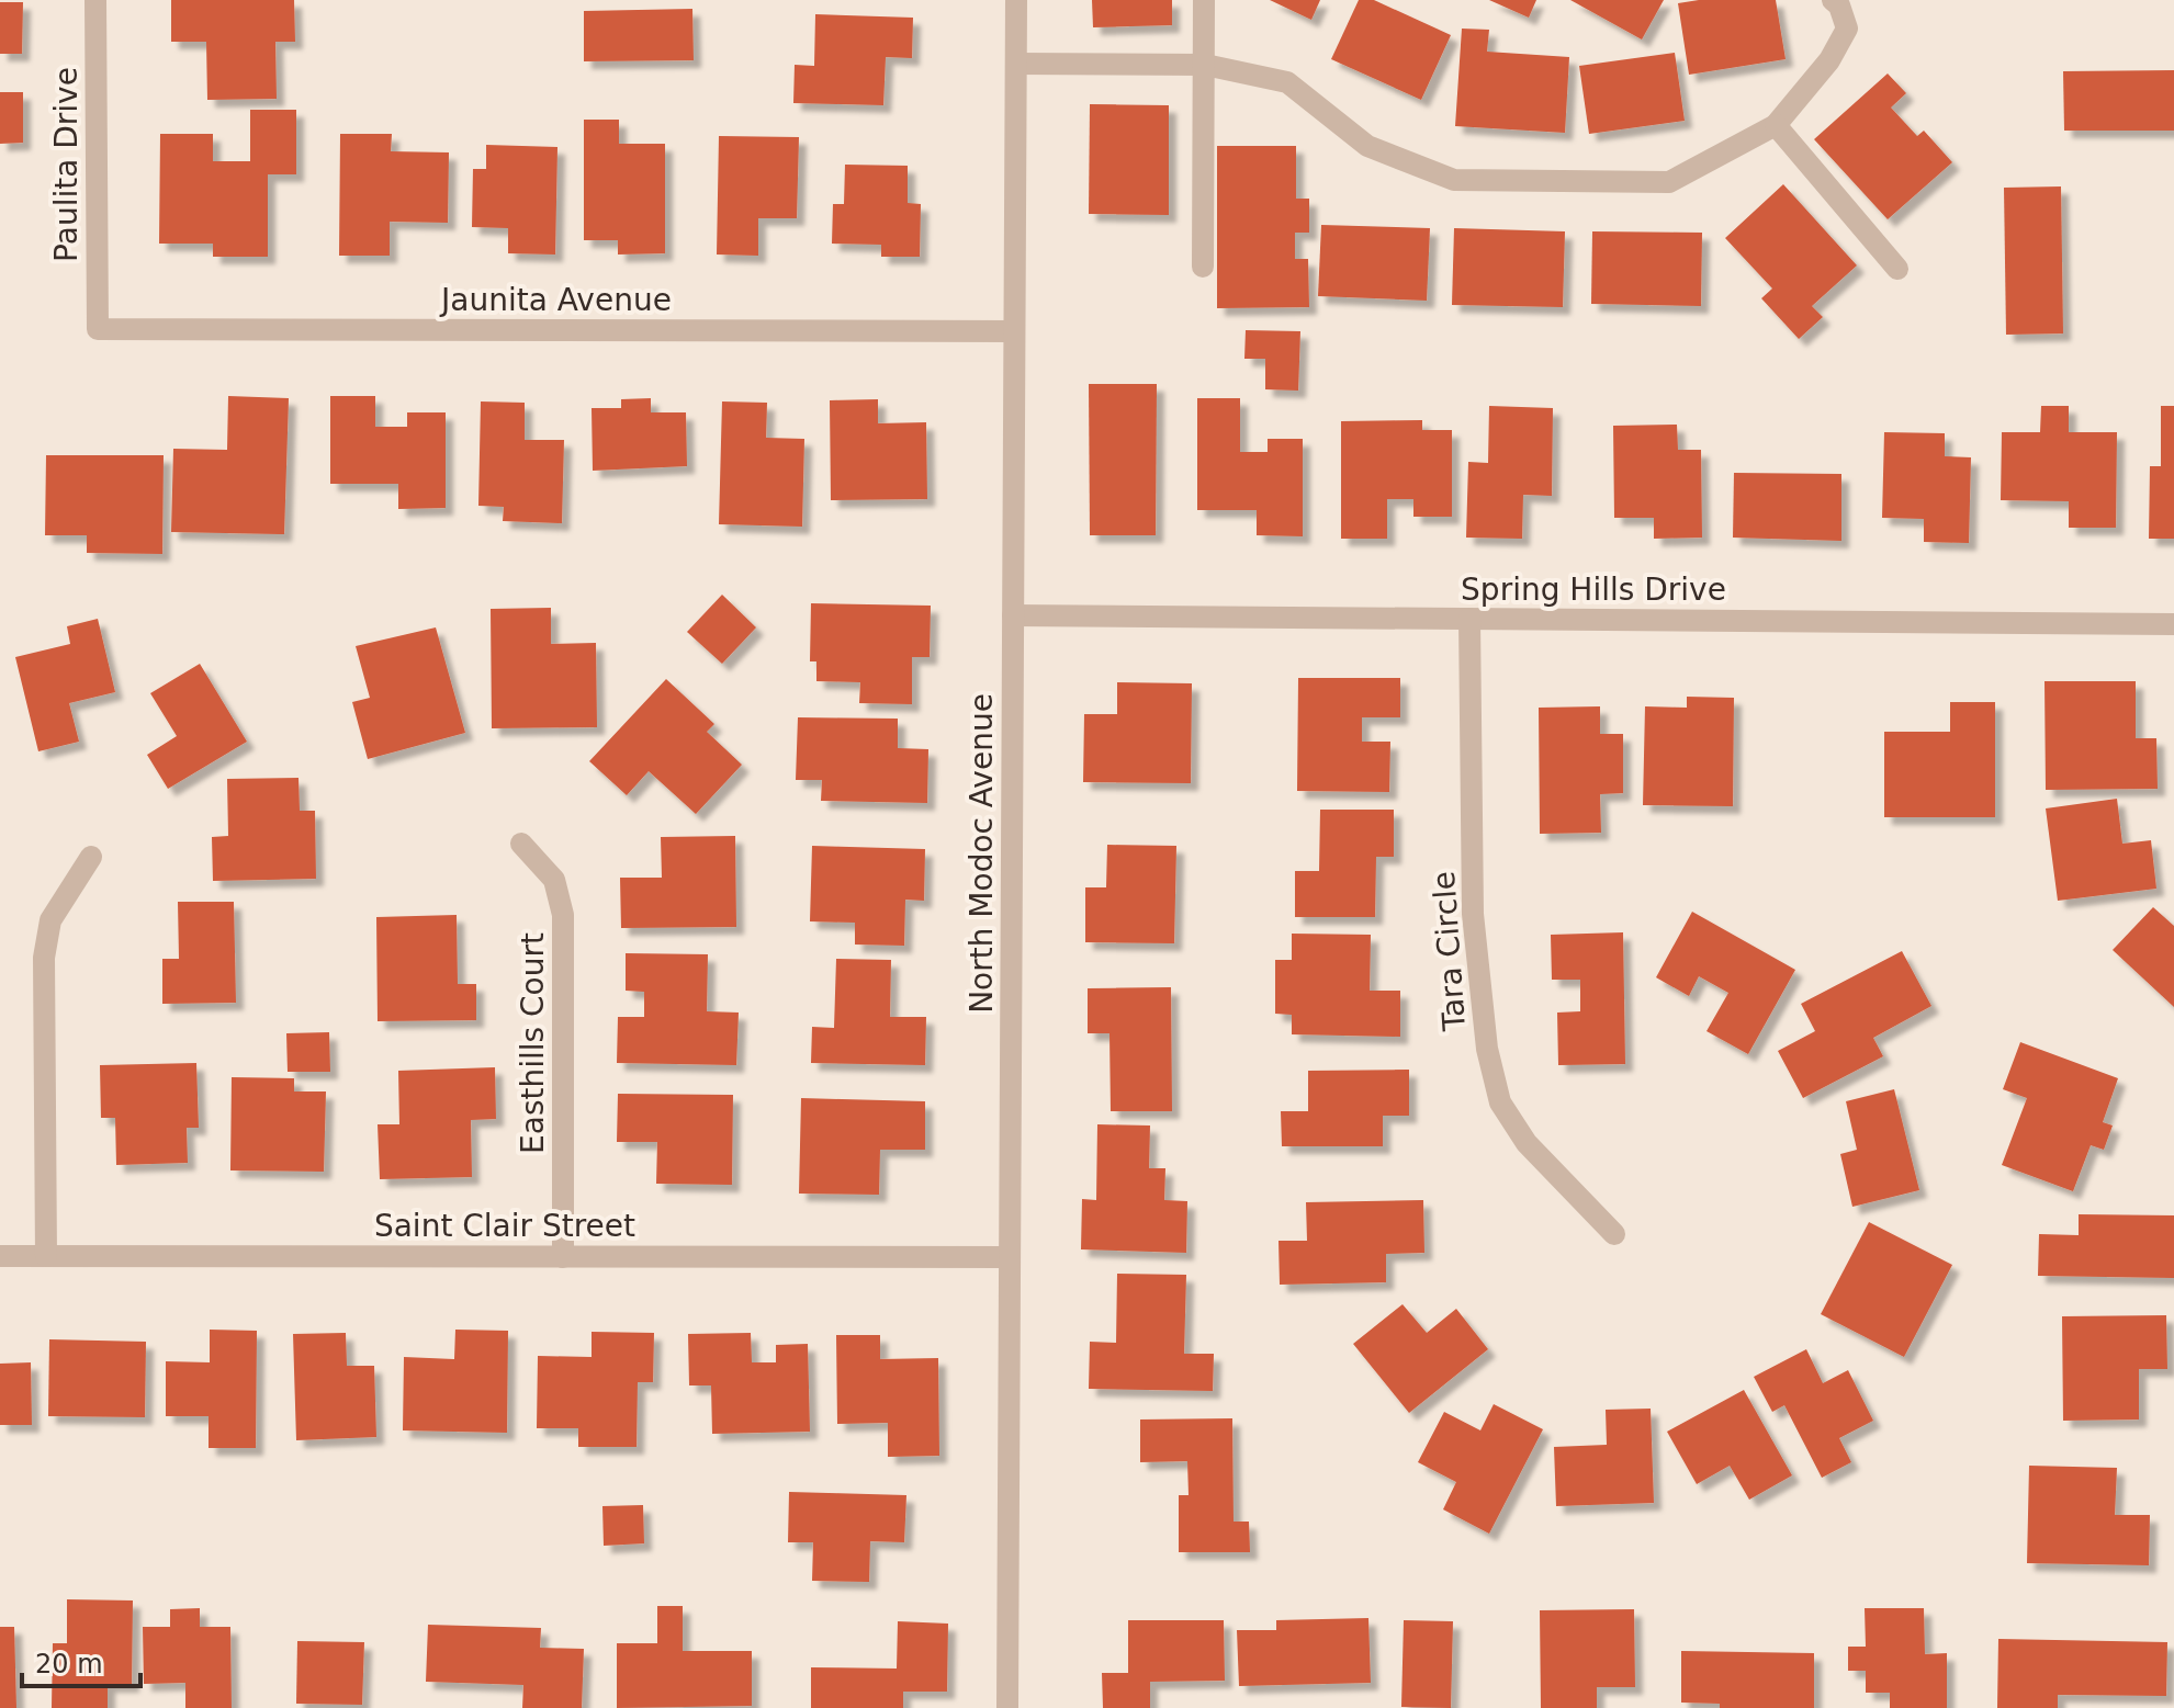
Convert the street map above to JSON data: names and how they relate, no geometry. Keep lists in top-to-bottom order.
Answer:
{
  "streets": {
    "street": [
      "Paulita Drive",
      "Jaunita Avenue",
      "Spring Hills Drive",
      "North Modoc Avenue",
      "Tara Circle",
      "Easthills Court",
      "Saint Clair Street"
    ]
  },
  "crossings": [
    ["Paulita Drive", "Jaunita Avenue"],
    ["Jaunita Avenue", "North Modoc Avenue"],
    ["Spring Hills Drive", "North Modoc Avenue"],
    ["Spring Hills Drive", "Tara Circle"],
    ["North Modoc Avenue", "Saint Clair Street"],
    ["Easthills Court", "Saint Clair Street"]
  ],
  "scale_bar": "20 m"
}
